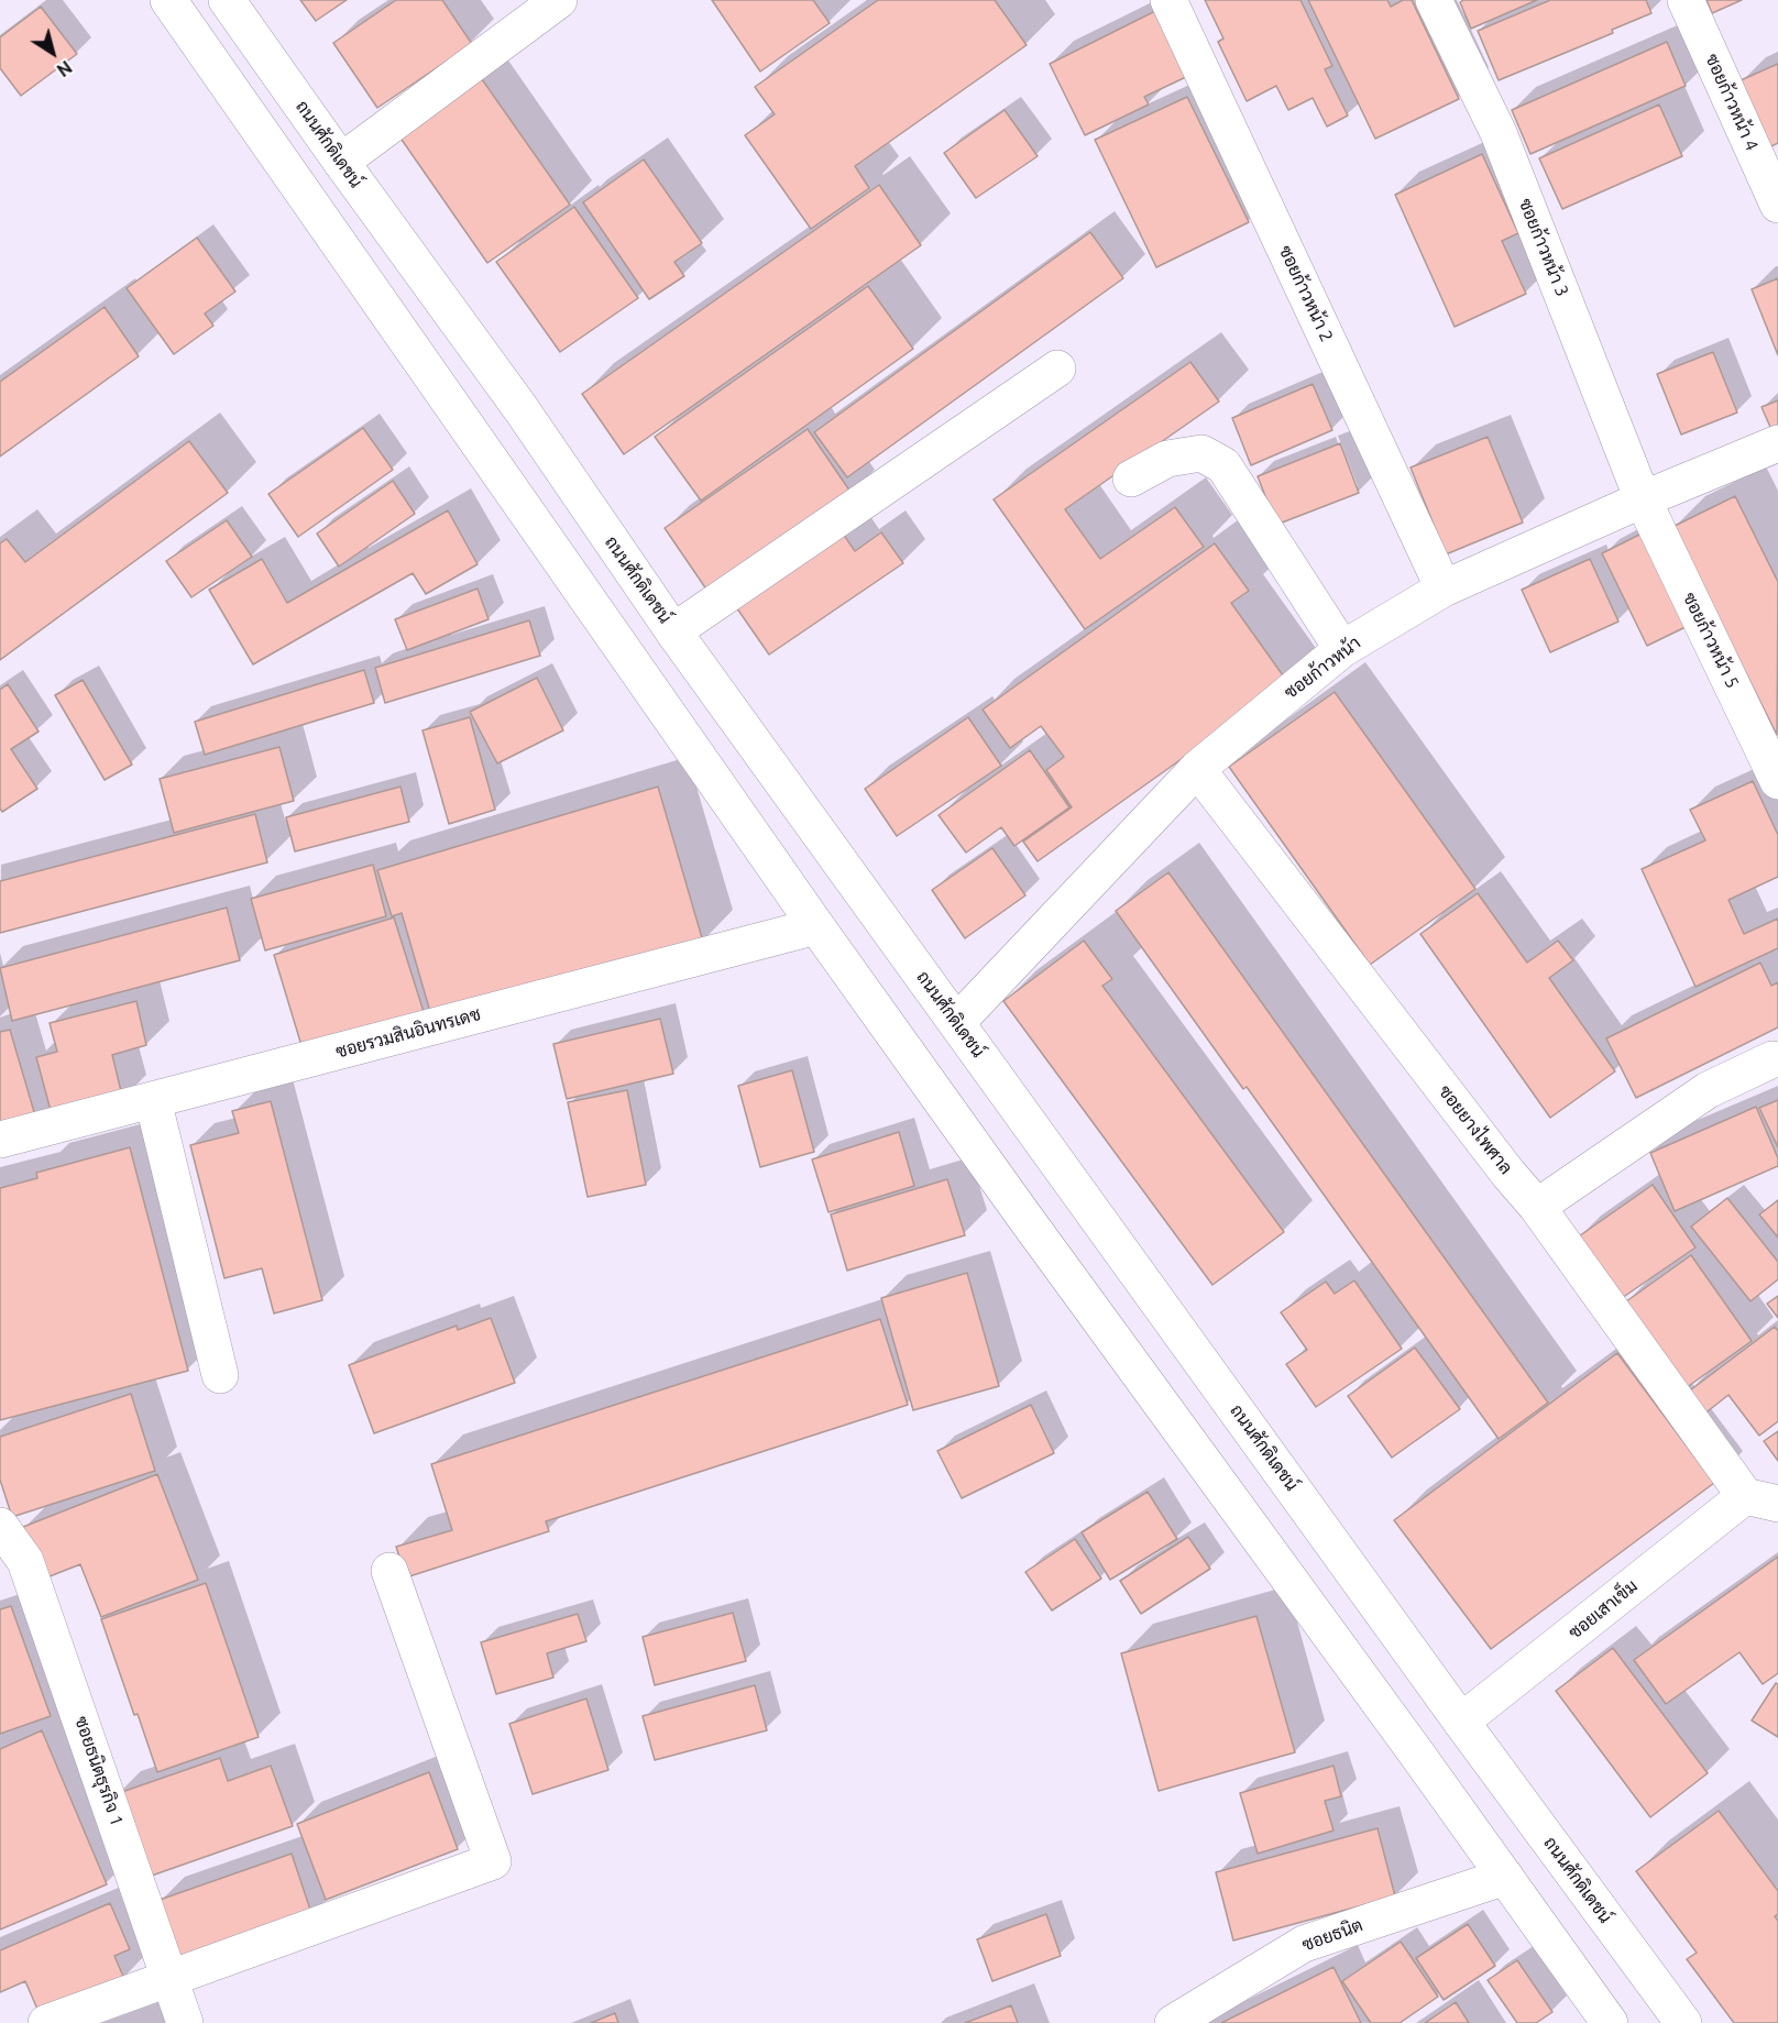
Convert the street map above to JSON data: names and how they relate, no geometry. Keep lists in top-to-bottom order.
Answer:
{
  "streets": {
    "street": [
      "ซอยก้าวหน้า 4",
      "ถนนศักดิเดชน์",
      "ซอยก้าวหน้า 3",
      "ซอยก้าวหน้า 2",
      "ซอยก้าวหน้า 5",
      "ซอยก้าวหน้า",
      "ซอยรวมสินอินทรเดช",
      "ซอยยางไพศาล",
      "ซอยเสาเข็ม",
      "ซอยธนิตธุรกิจ 1",
      "ซอยธนิต"
    ]
  },
  "crossings": [
    ["ถนนศักดิเดชน์", "ซอยก้าวหน้า"],
    ["ถนนศักดิเดชน์", "ซอยเสาเข็ม"],
    ["ซอยก้าวหน้า 3", "ซอยก้าวหน้า 5"],
    ["ซอยก้าวหน้า 3", "ซอยก้าวหน้า"],
    ["ซอยก้าวหน้า 2", "ซอยก้าวหน้า"],
    ["ซอยก้าวหน้า 5", "ซอยก้าวหน้า"],
    ["ซอยก้าวหน้า", "ซอยยางไพศาล"],
    ["ซอยยางไพศาล", "ซอยเสาเข็ม"]
  ],
  "north": "bottom right"
}
